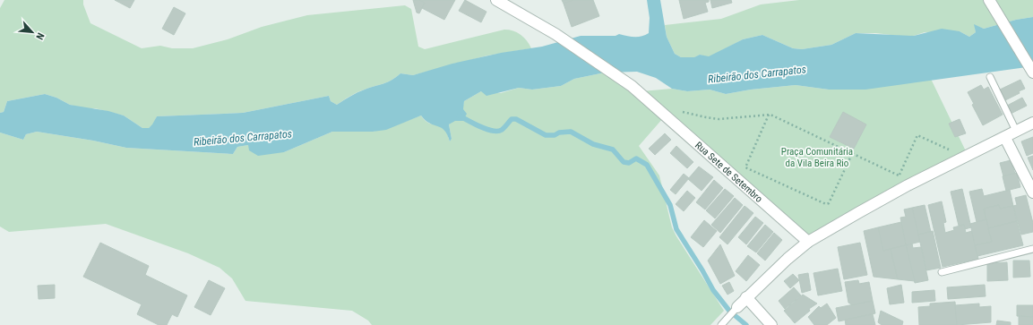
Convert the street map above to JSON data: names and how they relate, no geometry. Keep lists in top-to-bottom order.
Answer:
{
  "streets": {
    "street": ["Rua Sete de Setembro"]
  },
  "water": ["Ribeirão dos Carrapatos"],
  "parks": ["Praça Comunitária da Vila Beira Rio"],
  "north": "bottom right"
}
